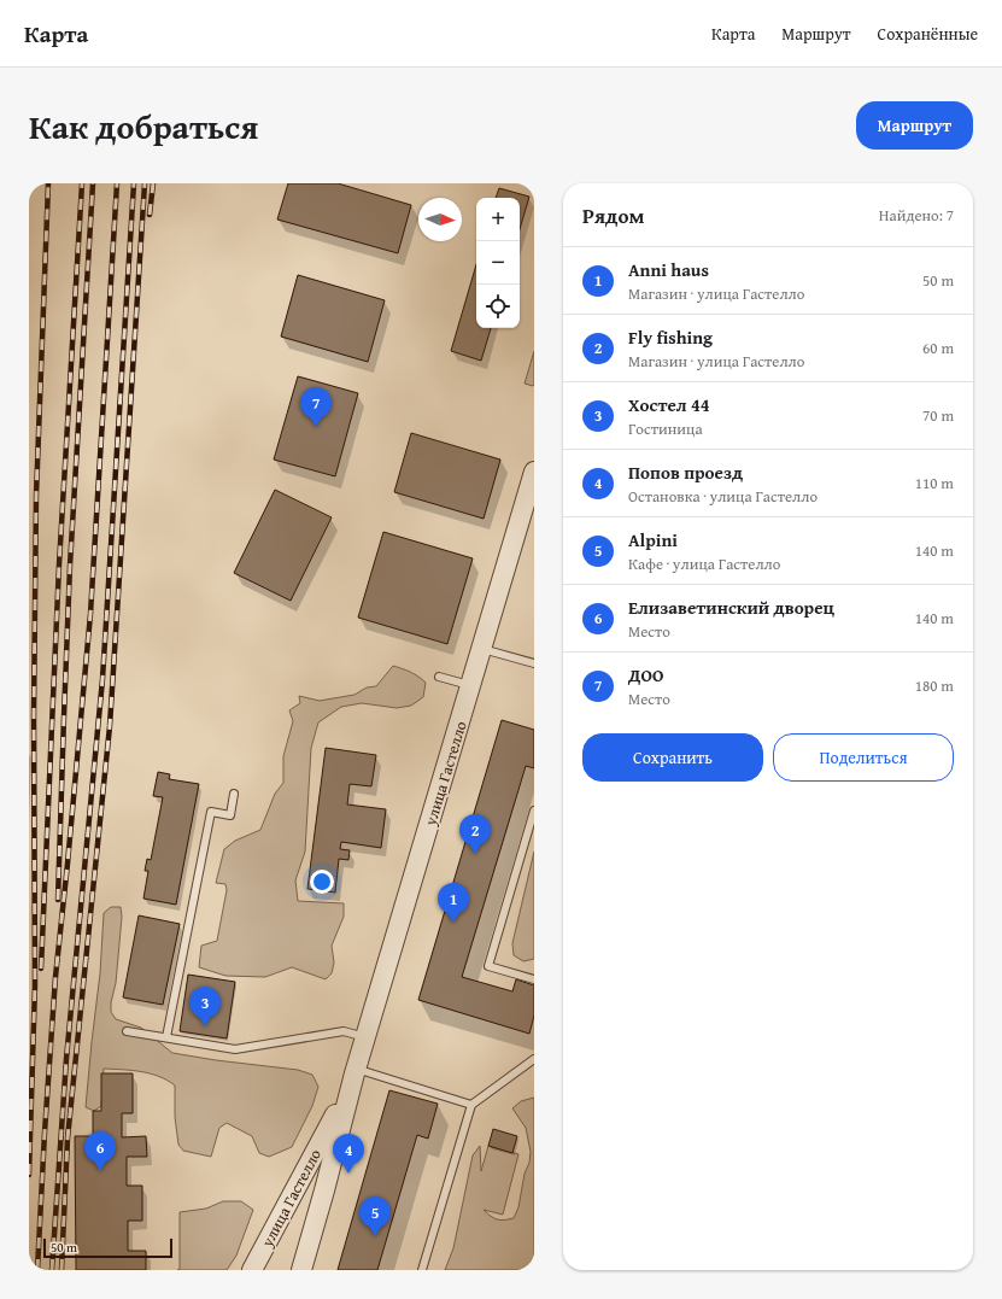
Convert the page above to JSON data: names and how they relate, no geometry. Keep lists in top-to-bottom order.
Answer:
{
  "streets": {
    "street": ["улица Гастелло"]
  },
  "scale_bar": "50 m",
  "north": "right",
  "page": {
    "header": "Карта",
    "nav": ["Карта", "Маршрут", "Сохранённые"],
    "title": "Как добраться",
    "buttons": [
      "Маршрут",
      ["Сохранить", "Поделиться"]
    ],
    "heading": ["Рядом", "Найдено: 7"],
    "map_buttons": ["+", "−"],
    "list": [
      {
        "mark": "1",
        "name": "Anni haus",
        "note": "Магазин · улица Гастелло",
        "value": "50 m"
      },
      {
        "mark": "2",
        "name": "Fly fishing",
        "note": "Магазин · улица Гастелло",
        "value": "60 m"
      },
      {
        "mark": "3",
        "name": "Хостел 44",
        "note": "Гостиница",
        "value": "70 m"
      },
      {
        "mark": "4",
        "name": "Попов проезд",
        "note": "Остановка · улица Гастелло",
        "value": "110 m"
      },
      {
        "mark": "5",
        "name": "Alpini",
        "note": "Кафе · улица Гастелло",
        "value": "140 m"
      },
      {
        "mark": "6",
        "name": "Елизаветинский дворец",
        "note": "Место",
        "value": "140 m"
      },
      {
        "mark": "7",
        "name": "ДОО",
        "note": "Место",
        "value": "180 m"
      }
    ],
    "pins": [
      "7",
      "2",
      "1",
      "3",
      "6",
      "4",
      "5"
    ],
    "scale": "50 m"
  }
}
